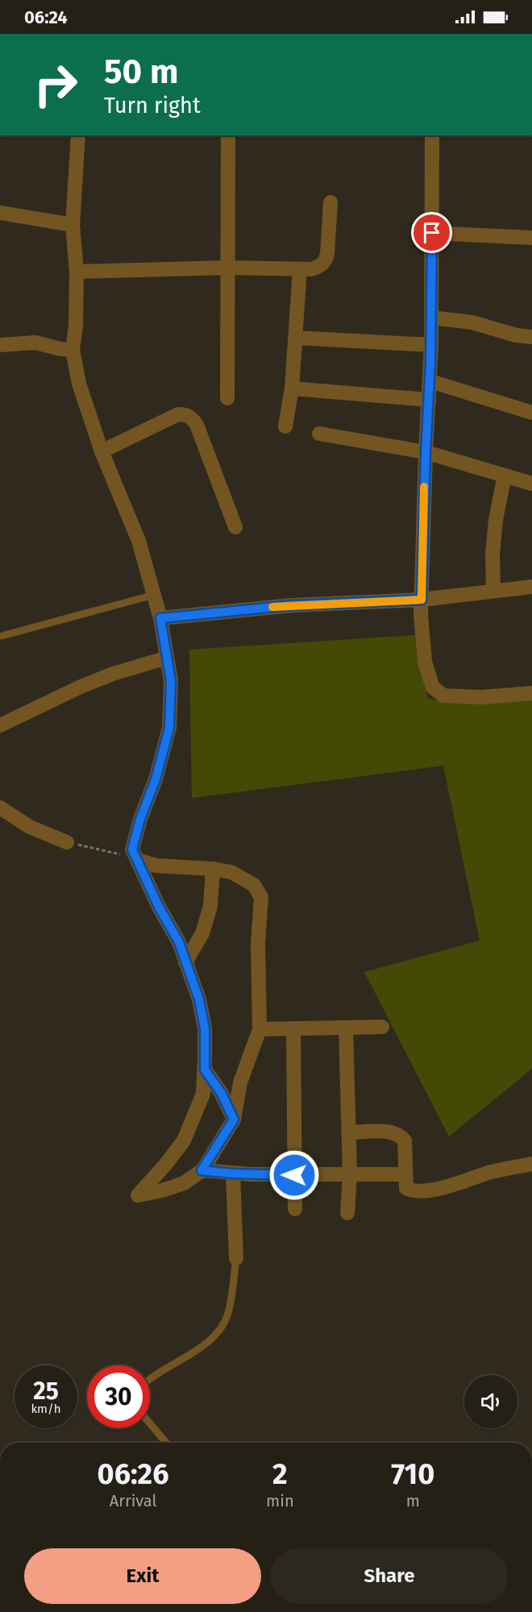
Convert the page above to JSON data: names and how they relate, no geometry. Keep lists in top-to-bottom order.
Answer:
{
  "page": {
    "status": "06:24",
    "turn": ["50 m", "Turn right"],
    "speed": "25 km/h",
    "limit": "30",
    "eta": [
      "06:26",
      "Arrival",
      "2",
      "min",
      "710",
      "m"
    ],
    "buttons": ["Exit", "Share"]
  }
}
